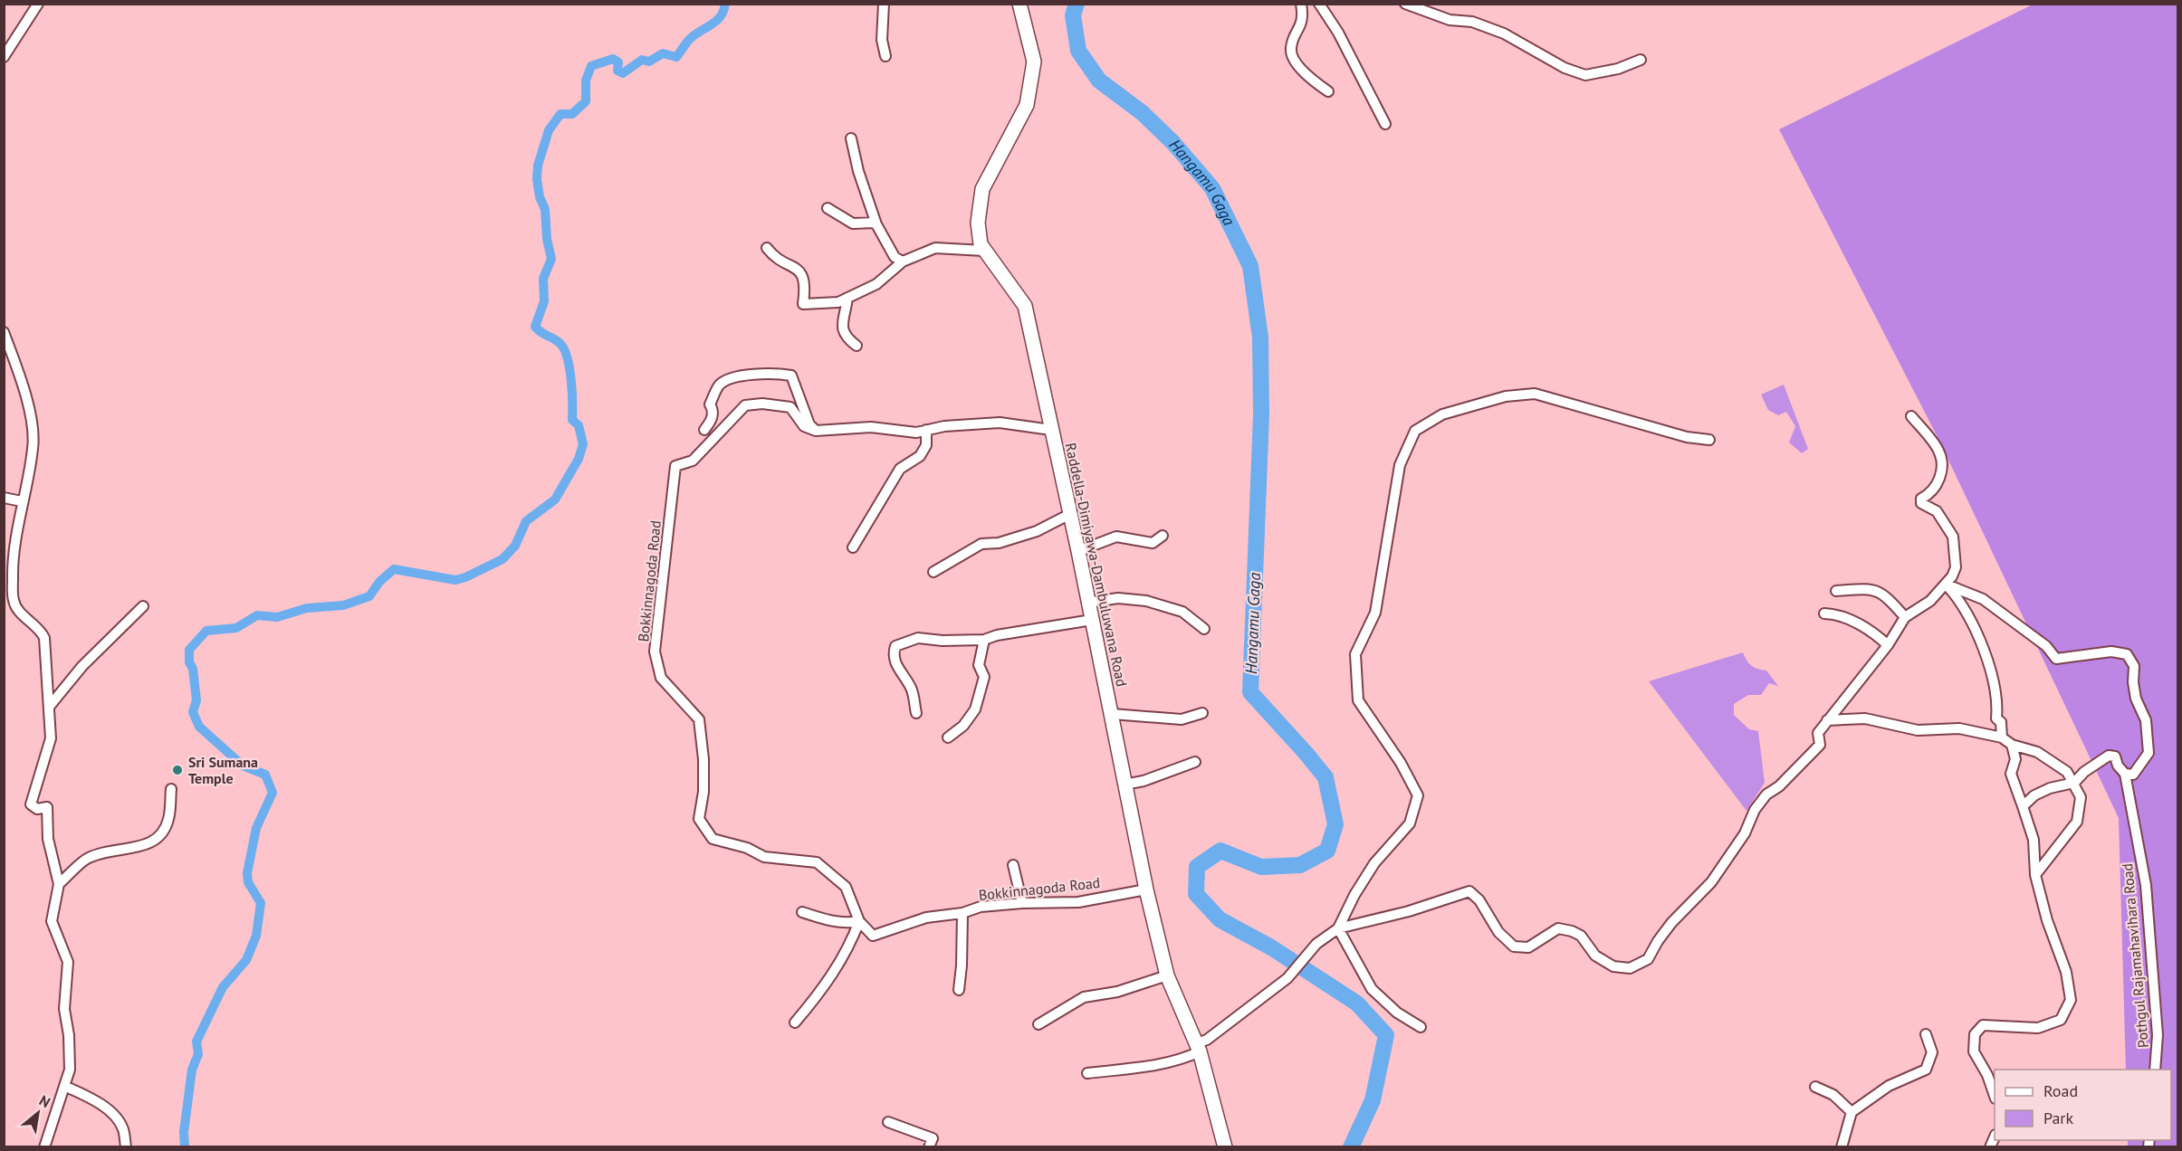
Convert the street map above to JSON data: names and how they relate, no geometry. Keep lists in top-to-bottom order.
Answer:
{
  "streets": {
    "street": ["Raddella-Dimiyawa-Dambuluwana Road", "Bokkinnagoda Road", "Pothgul Rajamahavihara Road"]
  },
  "crossings": [
    ["Raddella-Dimiyawa-Dambuluwana Road", "Bokkinnagoda Road"]
  ],
  "water": ["Hangamu Gaga"],
  "places": ["Sri Sumana Temple"],
  "legend": ["Road", "Park"],
  "north": "top right"
}
